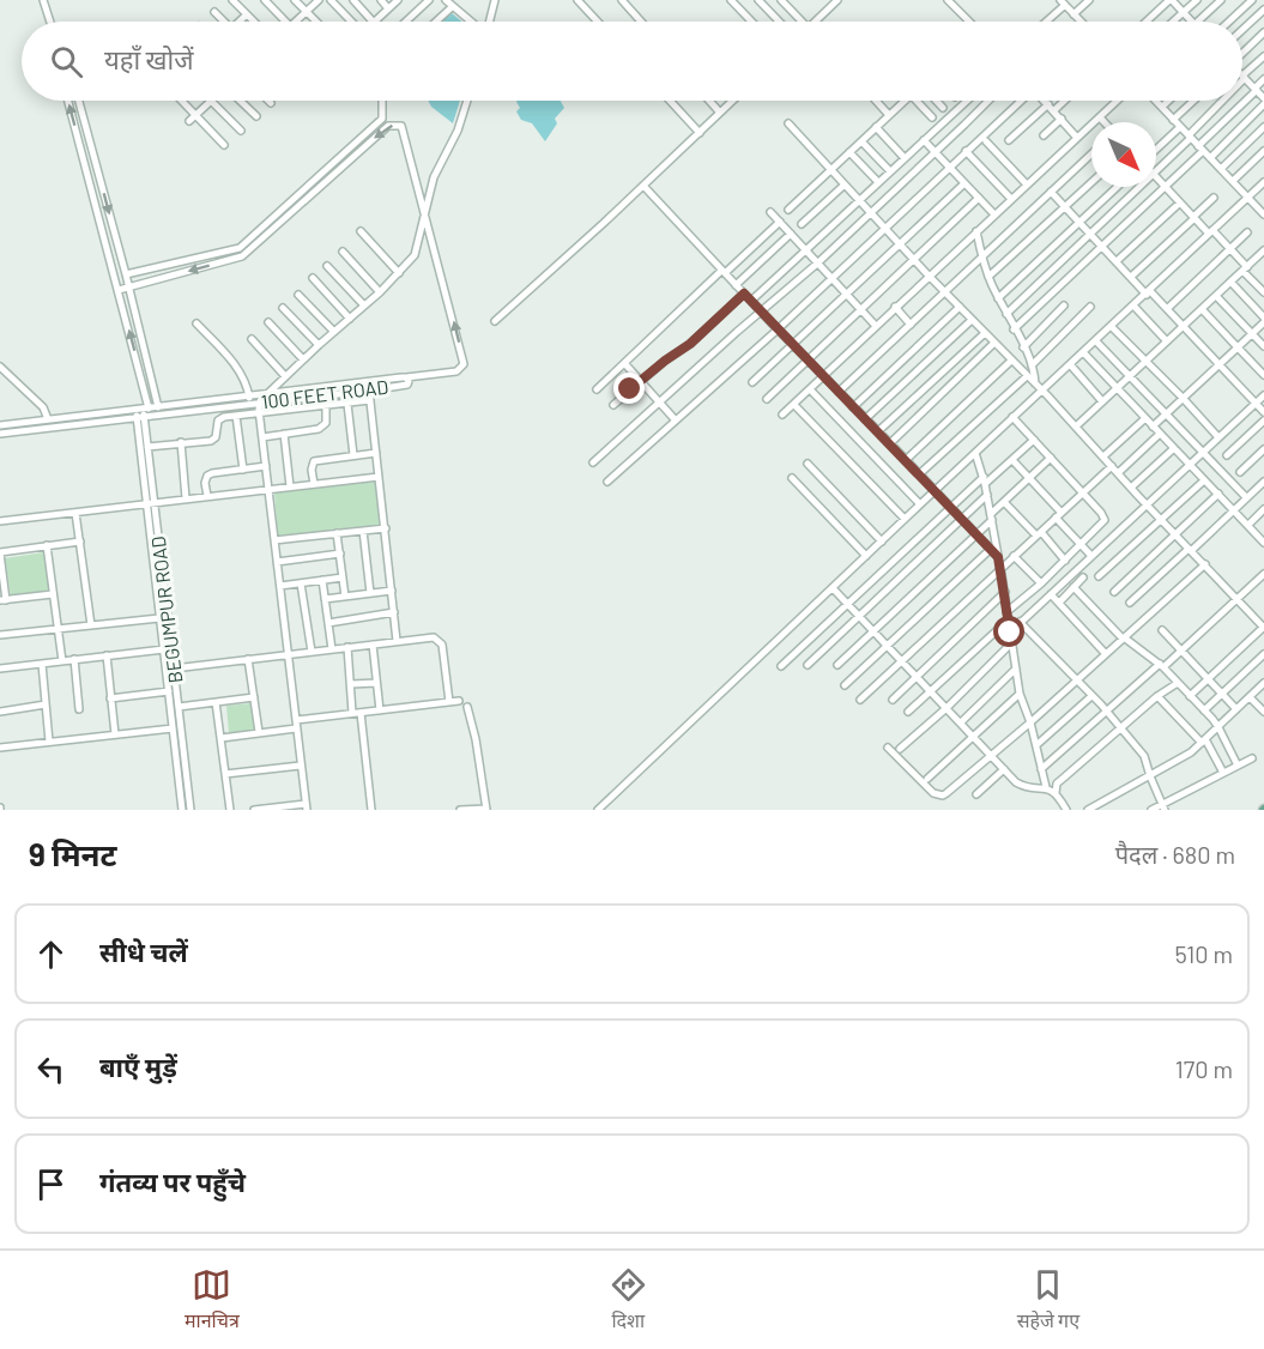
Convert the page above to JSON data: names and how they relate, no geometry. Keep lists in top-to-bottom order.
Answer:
{
  "streets": {
    "street": ["100 FEET ROAD", "BEGUMPUR ROAD"]
  },
  "crossings": [
    ["100 FEET ROAD", "BEGUMPUR ROAD"]
  ],
  "north": "bottom right",
  "page": {
    "search": "यहाँ खोजें",
    "heading": ["9 मिनट", "पैदल · 680 m"],
    "list": [
      ["सीधे चलें", "510 m"],
      ["बाएँ मुड़ें", "170 m"],
      "गंतव्य पर पहुँचे"
    ],
    "nav": ["मानचित्र", "दिशा", "सहेजे गए"]
  }
}
